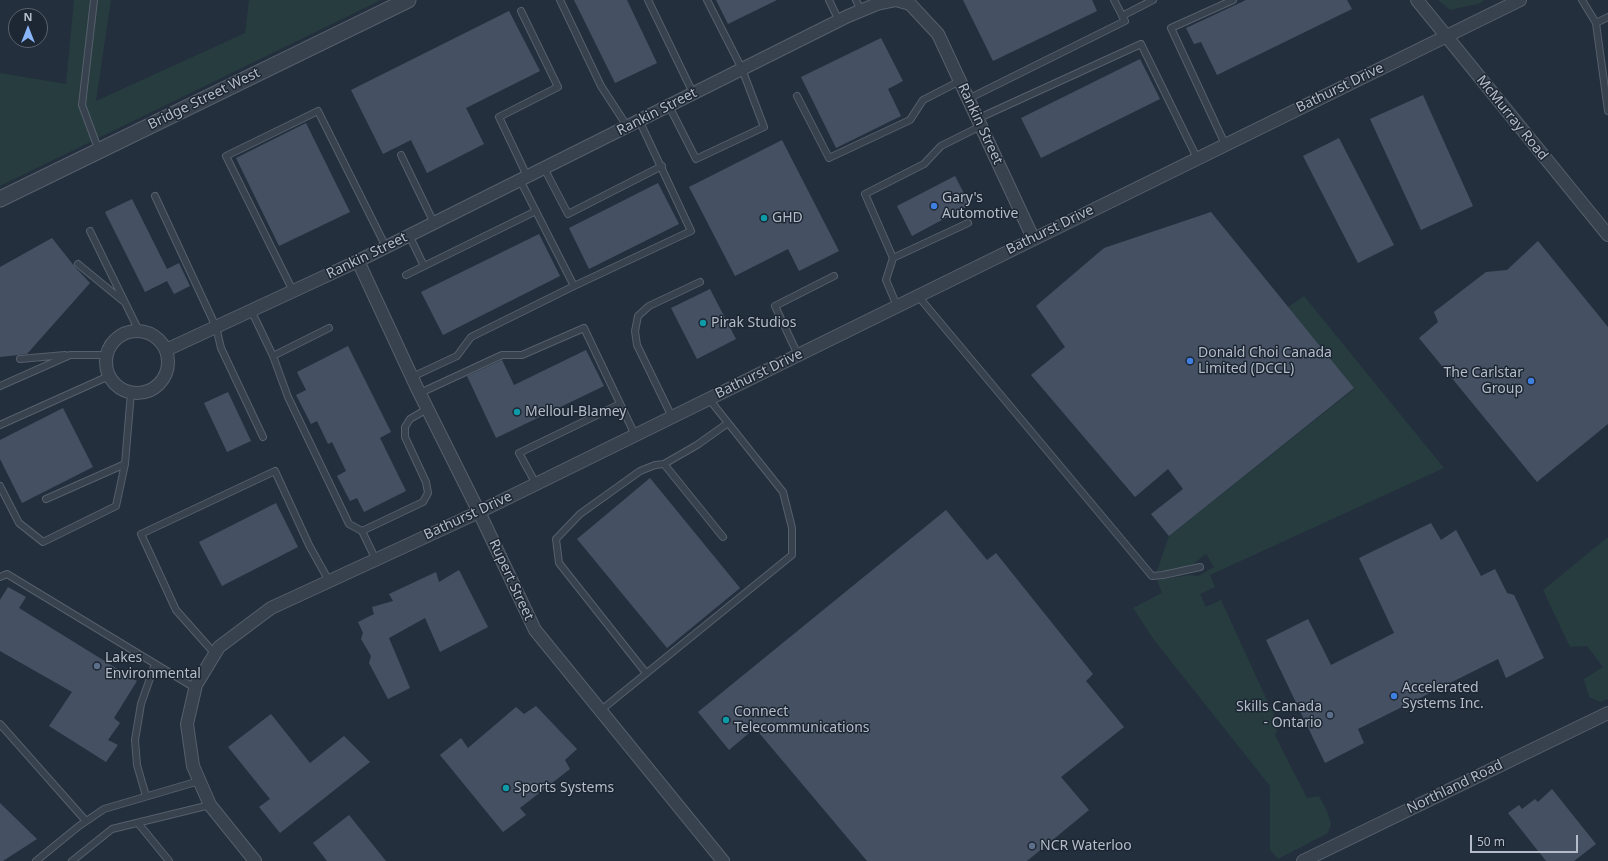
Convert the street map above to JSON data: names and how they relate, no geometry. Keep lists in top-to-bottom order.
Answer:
{
  "streets": {
    "street": [
      "Bathurst Drive",
      "Bridge Street West",
      "Rankin Street",
      "McMurray Road",
      "Rupert Street",
      "Northland Road"
    ]
  },
  "crossings": [
    ["Bathurst Drive", "Rankin Street"],
    ["Bathurst Drive", "McMurray Road"],
    ["Bathurst Drive", "Rupert Street"],
    ["Rankin Street", "Rupert Street"]
  ],
  "places": [
    "Gary's Automotive",
    "GHD",
    "Pirak Studios",
    "Donald Choi Canada Limited (DCCL)",
    "The Carlstar Group",
    "Melloul-Blamey",
    "Lakes Environmental",
    "Accelerated Systems Inc.",
    "Skills Canada - Ontario",
    "Connect Telecommunications",
    "Sports Systems",
    "NCR Waterloo"
  ],
  "scale_bar": "50 m",
  "north": "top"
}
